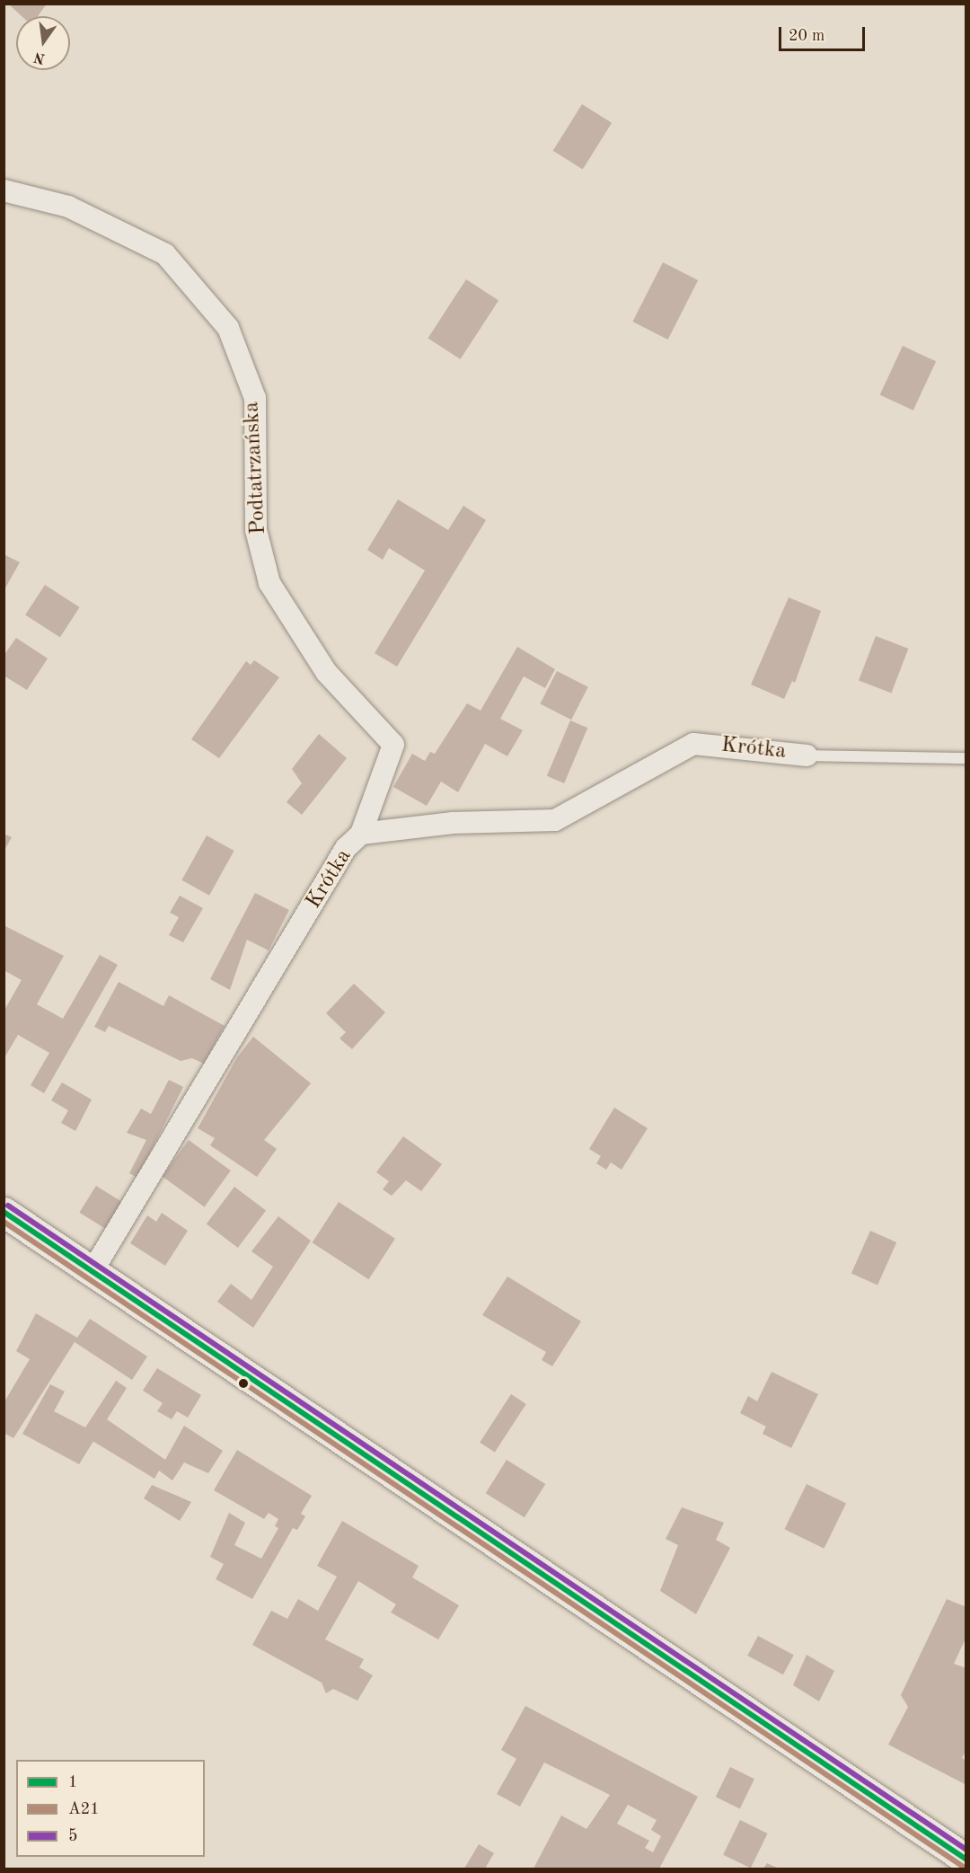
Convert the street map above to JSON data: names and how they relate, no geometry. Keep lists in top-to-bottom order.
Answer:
{
  "streets": {
    "street": ["Podtatrzańska", "Krótka"]
  },
  "crossings": [
    ["Podtatrzańska", "Krótka"]
  ],
  "lines": ["transit line 5", "transit line 1", "transit line A21"],
  "legend": ["1", "A21", "5"],
  "scale_bar": "20 m",
  "north": "bottom"
}
